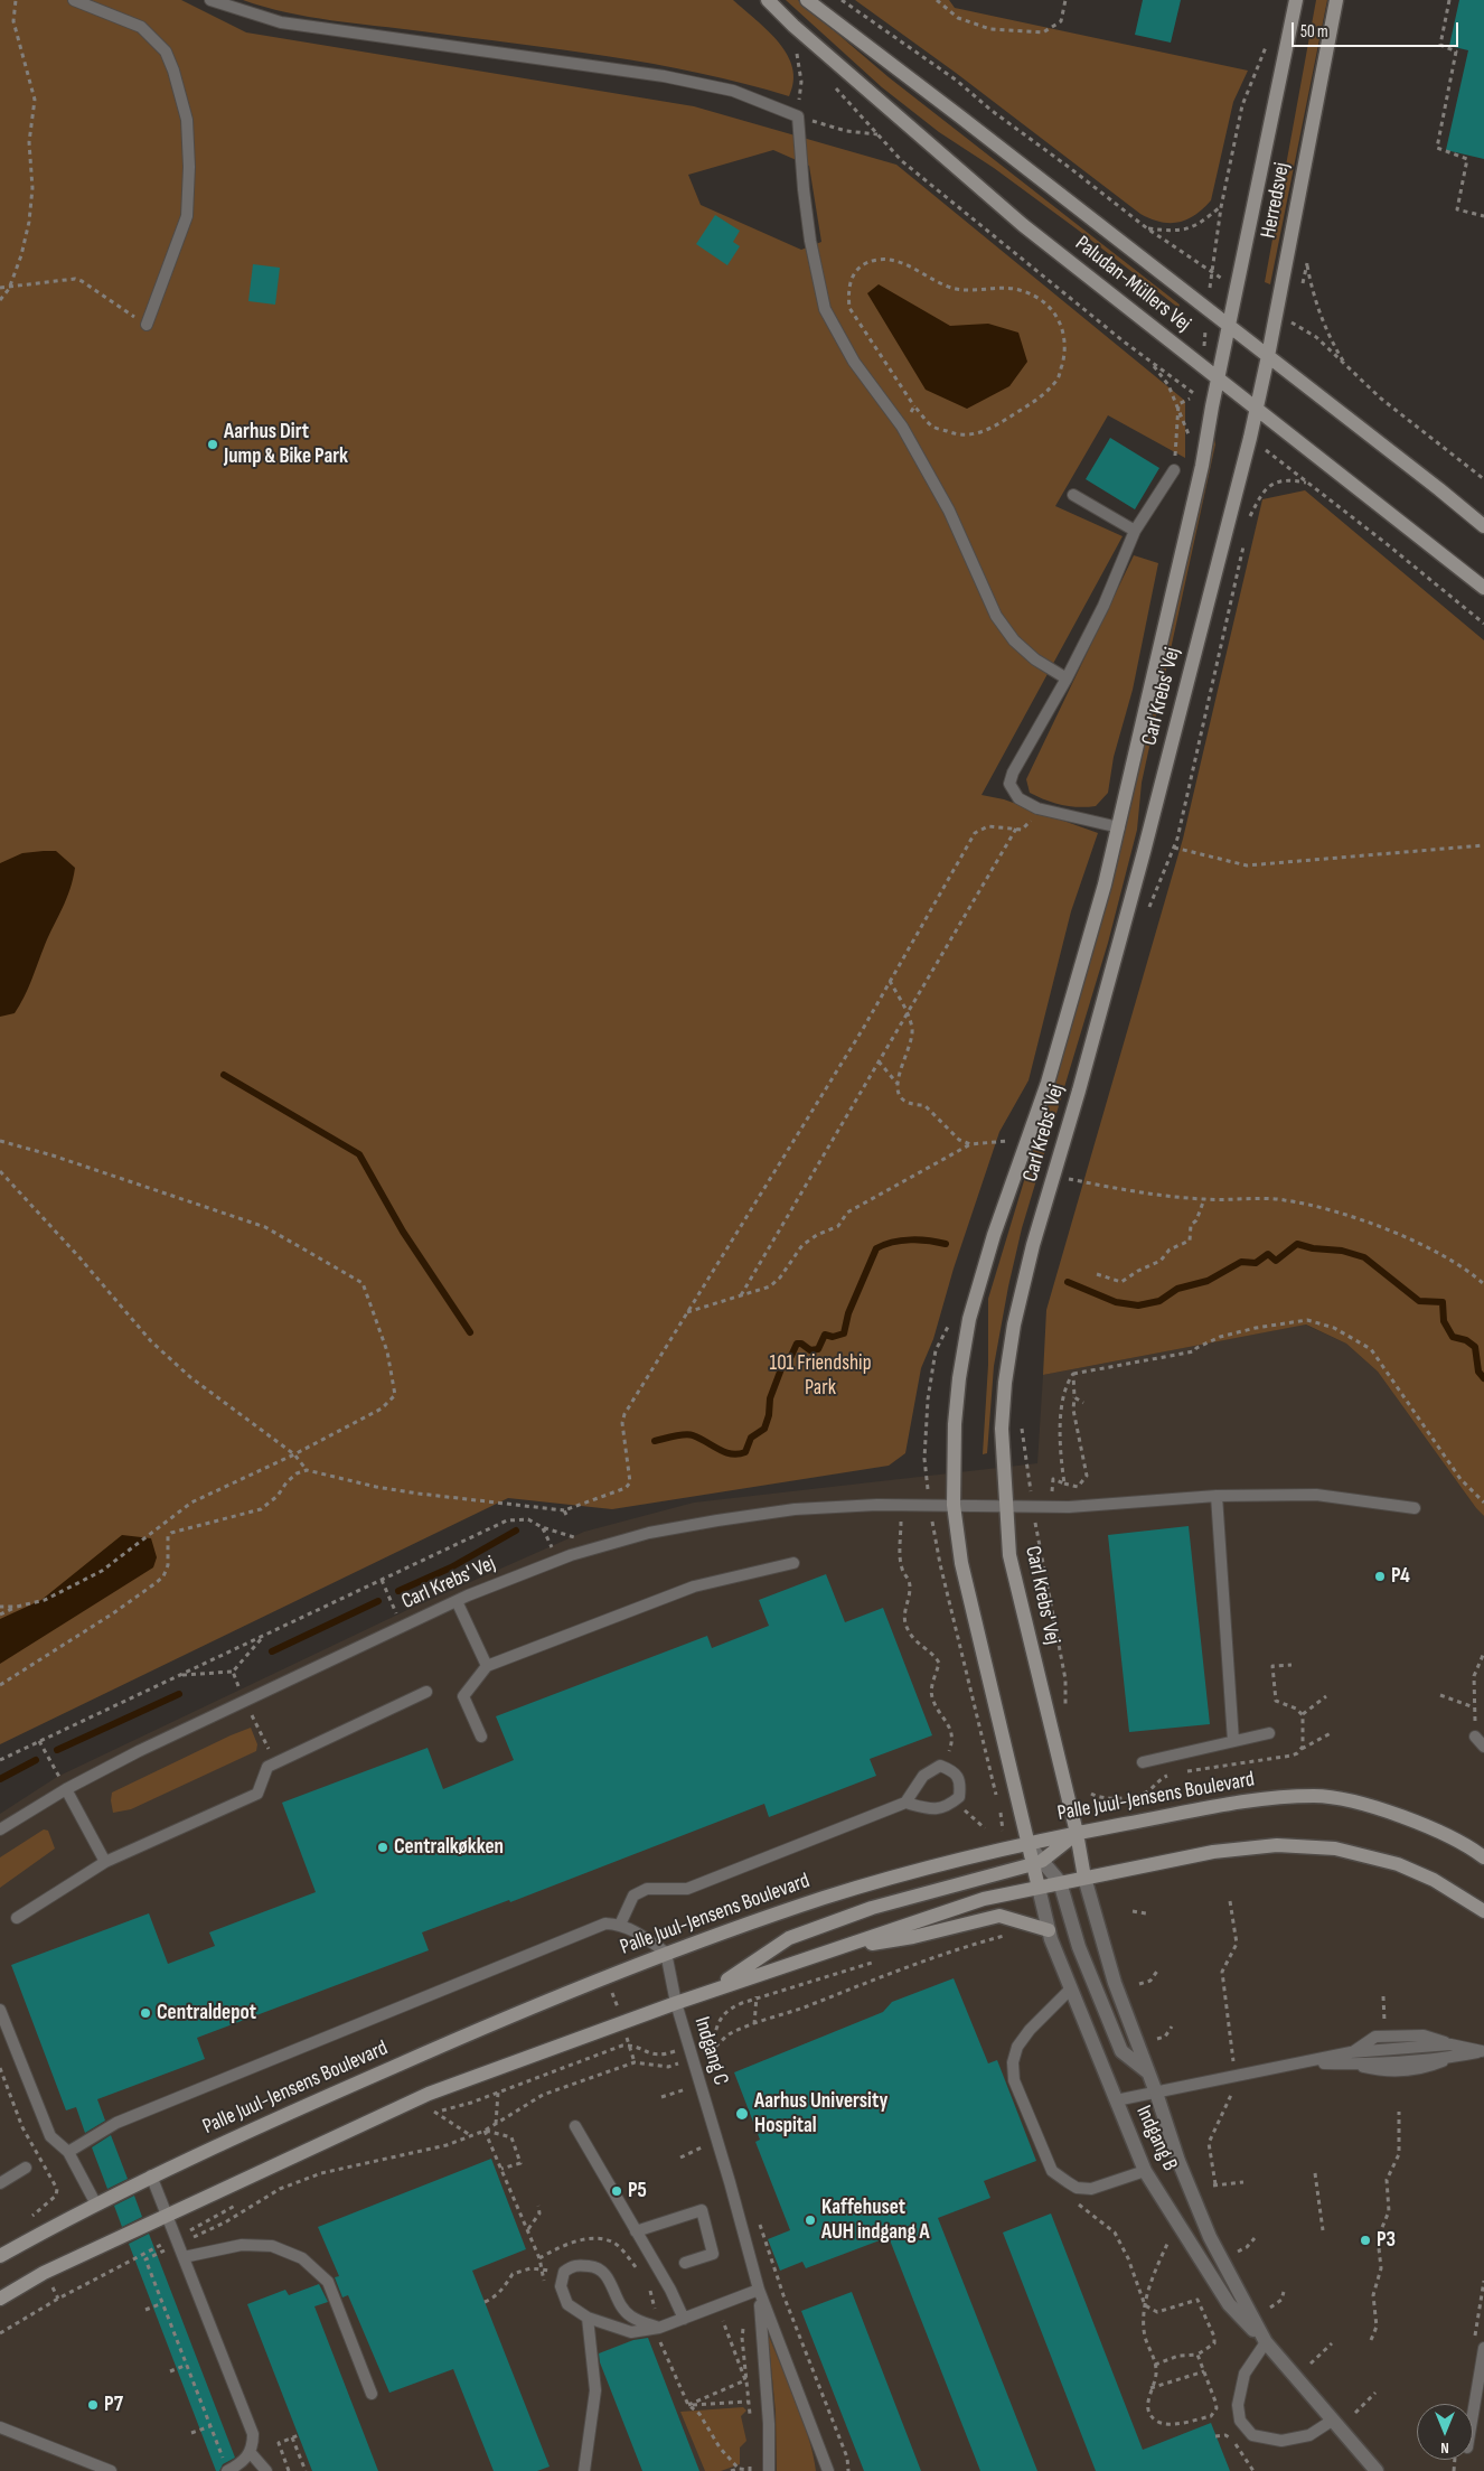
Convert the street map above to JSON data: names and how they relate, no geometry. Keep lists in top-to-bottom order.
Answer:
{
  "streets": {
    "street": [
      "Herredsvej",
      "Paludan-Müllers Vej",
      "Carl Krebs' Vej",
      "Palle Juul-Jensens Boulevard",
      "Indgang B"
    ],
    "lane": ["Indgang C"]
  },
  "crossings": [
    ["Herredsvej", "Paludan-Müllers Vej"],
    ["Herredsvej", "Carl Krebs' Vej"],
    ["Paludan-Müllers Vej", "Carl Krebs' Vej"],
    ["Carl Krebs' Vej", "Palle Juul-Jensens Boulevard"],
    ["Carl Krebs' Vej", "Indgang B"],
    ["Palle Juul-Jensens Boulevard", "Indgang C"]
  ],
  "parks": ["101 Friendship Park"],
  "places": [
    "Aarhus Dirt Jump & Bike Park",
    "P4",
    "Centralkøkken",
    "Centraldepot",
    "Aarhus University Hospital",
    "P5",
    "Kaffehuset AUH indgang A",
    "P3",
    "P7"
  ],
  "scale_bar": "50 m",
  "north": "bottom"
}
